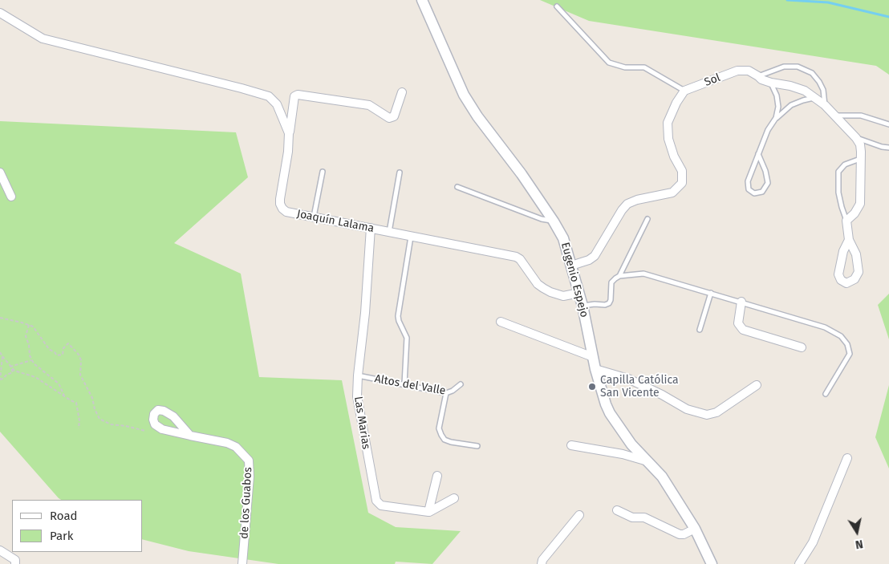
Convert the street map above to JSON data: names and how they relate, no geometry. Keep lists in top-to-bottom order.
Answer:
{
  "streets": {
    "street": [
      "Sol",
      "Joaquín Lalama",
      "Eugenio Espejo",
      "Las Marias",
      "de los Guabos"
    ],
    "lane": ["Altos del Valle"]
  },
  "crossings": [
    ["Joaquín Lalama", "Eugenio Espejo"],
    ["Joaquín Lalama", "Las Marias"],
    ["Altos del Valle", "Las Marias"]
  ],
  "places": ["Capilla Católica San Vicente"],
  "legend": ["Road", "Park"],
  "north": "bottom"
}
